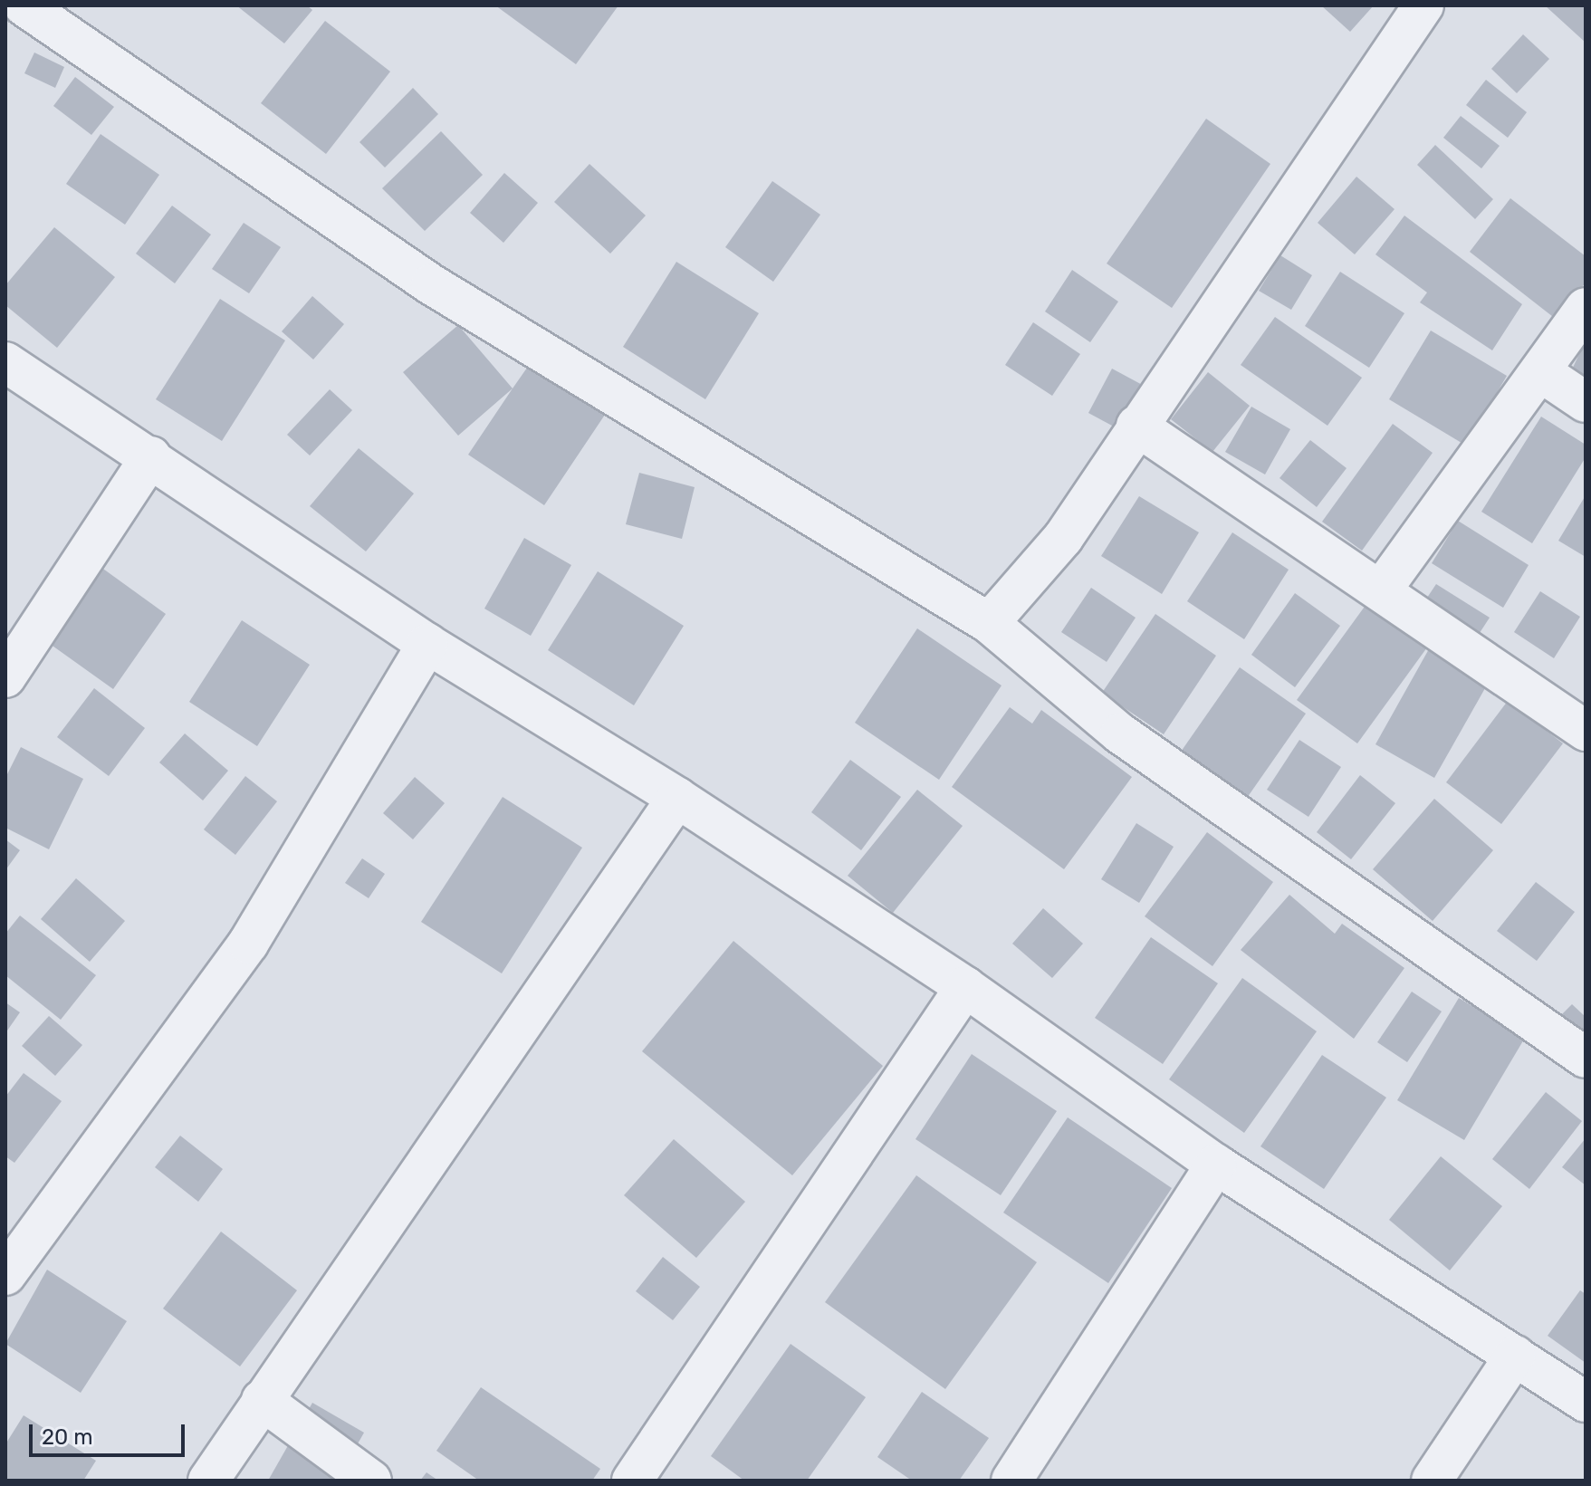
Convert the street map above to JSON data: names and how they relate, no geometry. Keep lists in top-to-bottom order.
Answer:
{
  "scale_bar": "20 m"
}
